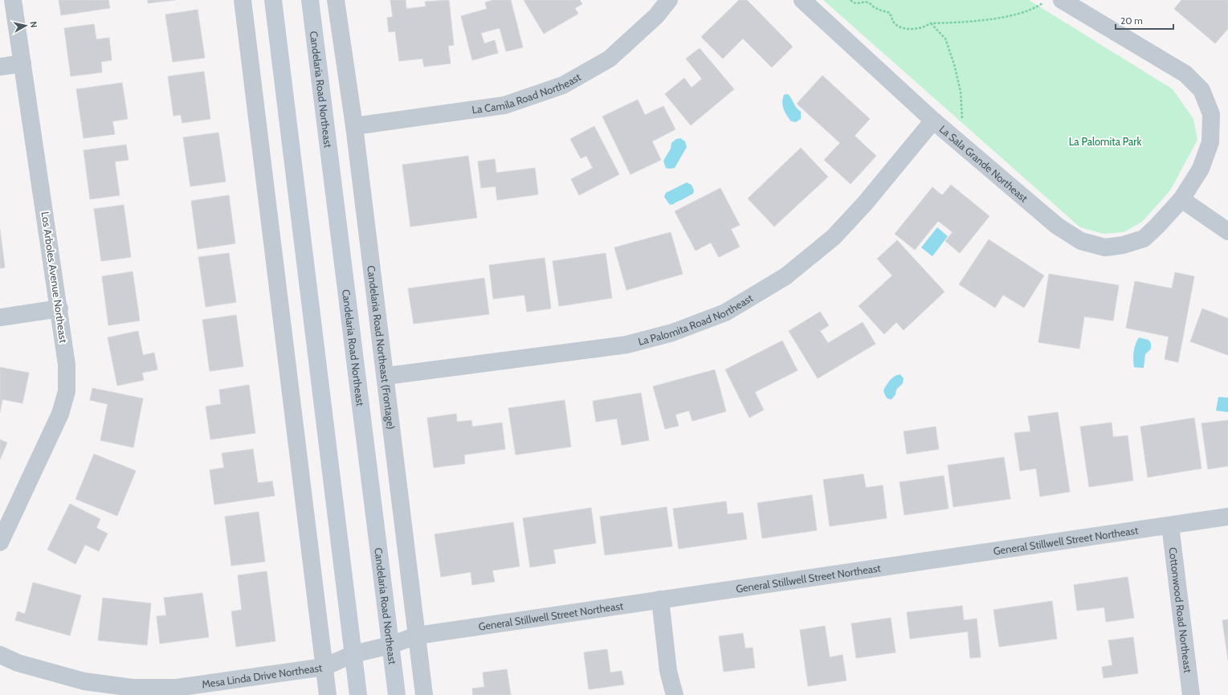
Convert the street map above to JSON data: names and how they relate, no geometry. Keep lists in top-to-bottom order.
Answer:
{
  "streets": {
    "main road": ["Candelaria Road Northeast"],
    "street": [
      "La Camila Road Northeast",
      "La Sala Grande Northeast",
      "Los Arboles Avenue Northeast",
      "La Palomita Road Northeast",
      "Candelaria Road Northeast (Frontage)",
      "General Stillwell Street Northeast",
      "Cottonwood Road Northeast",
      "Mesa Linda Drive Northeast"
    ]
  },
  "crossings": [
    ["Candelaria Road Northeast", "General Stillwell Street Northeast"],
    ["Candelaria Road Northeast", "Mesa Linda Drive Northeast"],
    ["La Camila Road Northeast", "Candelaria Road Northeast (Frontage)"],
    ["La Sala Grande Northeast", "La Palomita Road Northeast"],
    ["La Palomita Road Northeast", "Candelaria Road Northeast (Frontage)"],
    ["Candelaria Road Northeast (Frontage)", "General Stillwell Street Northeast"],
    ["General Stillwell Street Northeast", "Cottonwood Road Northeast"],
    ["General Stillwell Street Northeast", "Mesa Linda Drive Northeast"]
  ],
  "parks": ["La Palomita Park"],
  "scale_bar": "20 m",
  "north": "right"
}
